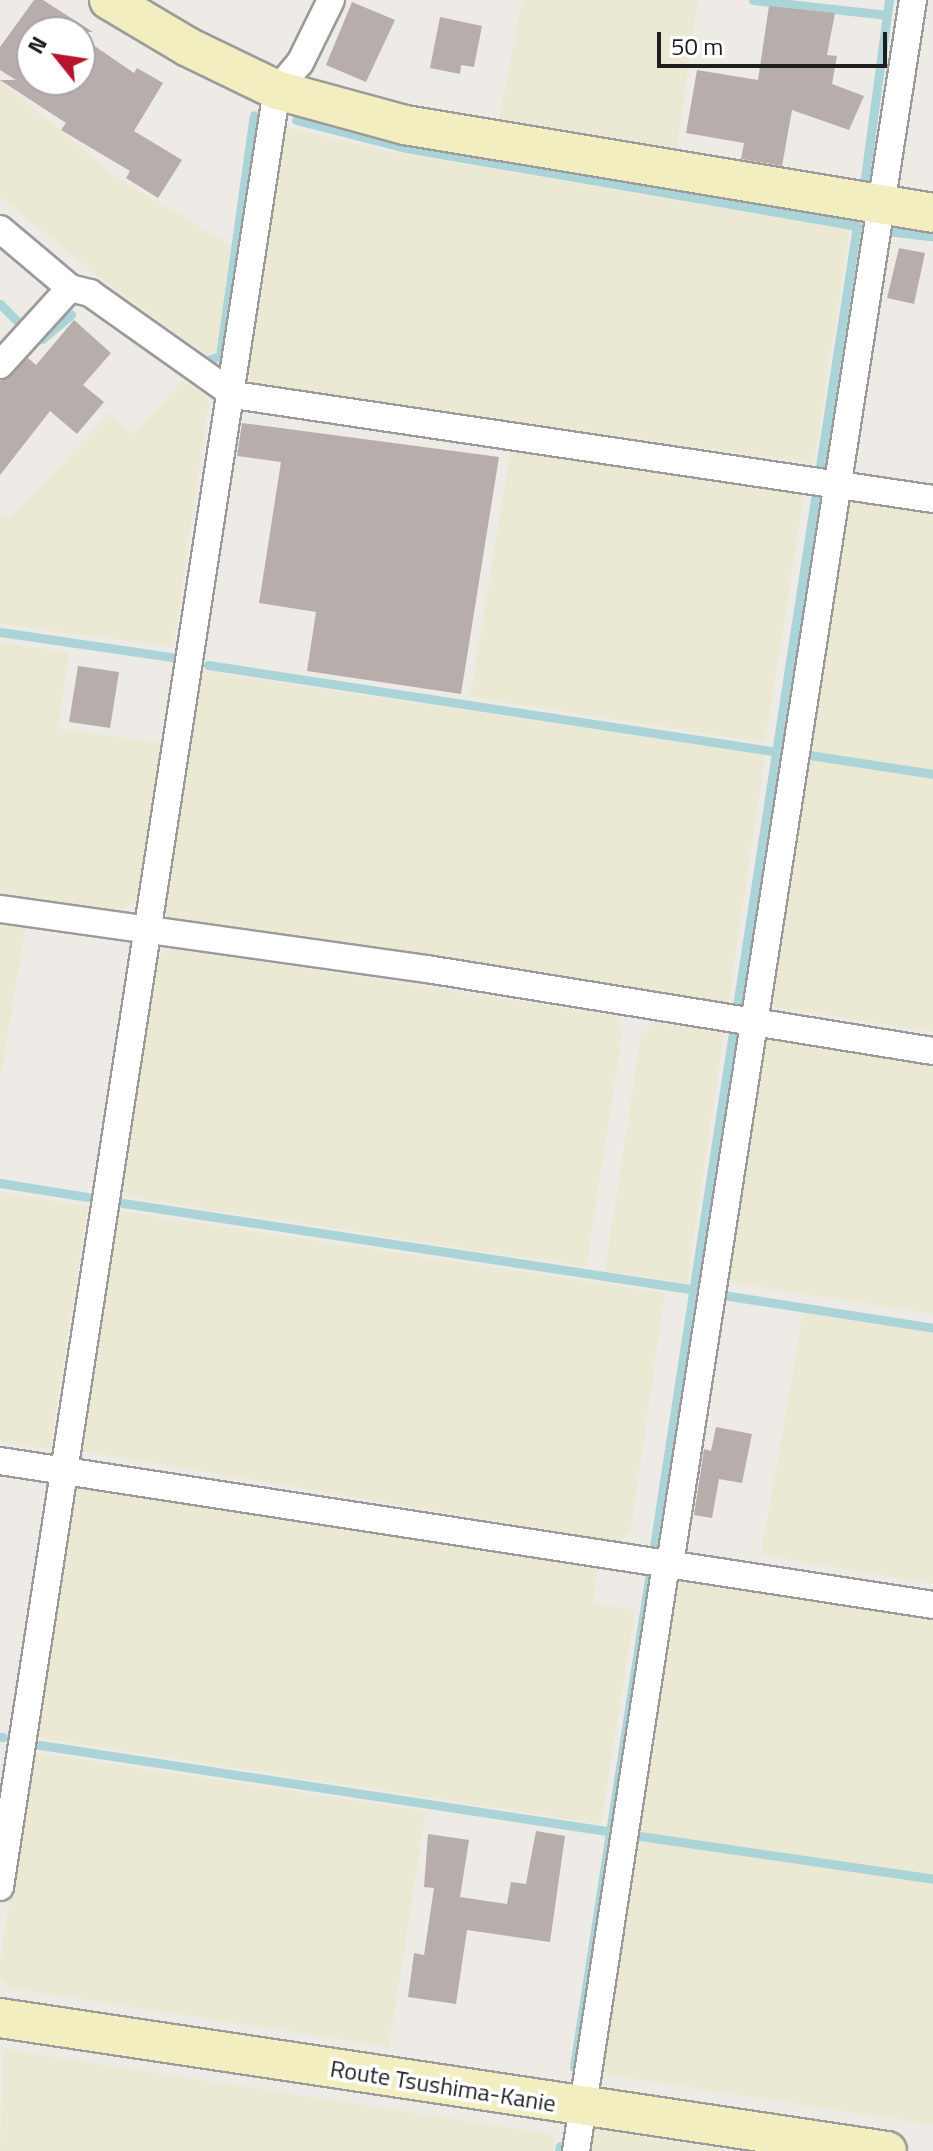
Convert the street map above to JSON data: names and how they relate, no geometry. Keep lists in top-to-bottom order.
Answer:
{
  "streets": {
    "main road": ["Route Tsushima-Kanie"]
  },
  "scale_bar": "50 m",
  "north": "top left"
}
